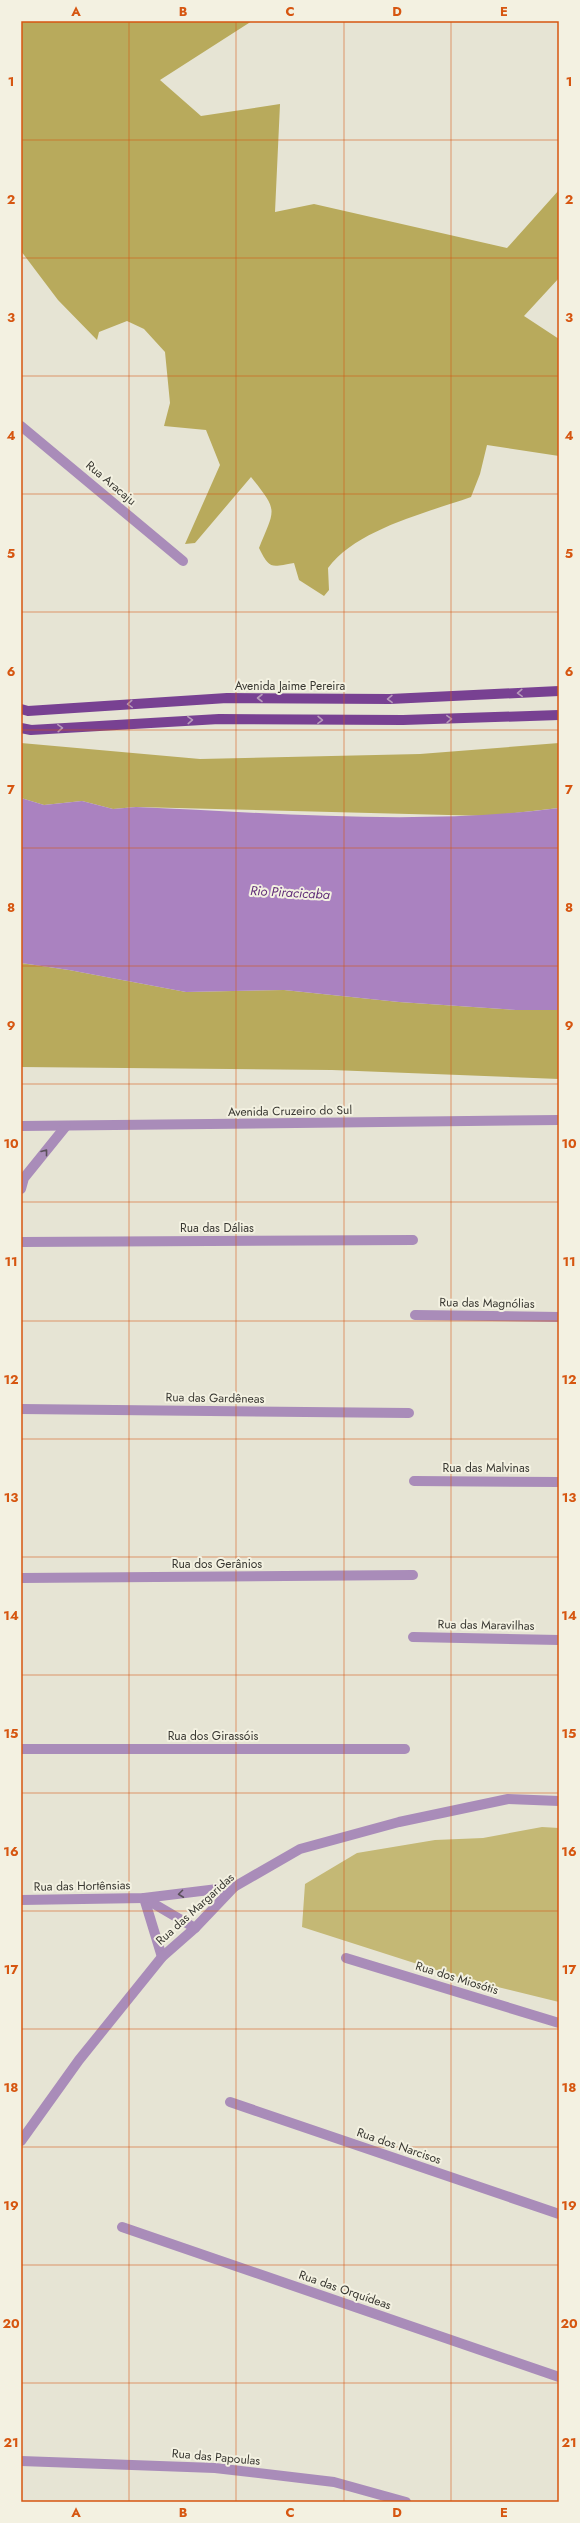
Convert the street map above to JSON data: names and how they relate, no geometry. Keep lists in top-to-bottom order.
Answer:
{
  "streets": {
    "main road": ["Avenida Jaime Pereira"],
    "street": [
      "Rua Aracaju",
      "Avenida Cruzeiro do Sul",
      "Rua das Dálias",
      "Rua das Magnólias",
      "Rua das Gardêneas",
      "Rua das Malvinas",
      "Rua dos Gerânios",
      "Rua das Maravilhas",
      "Rua dos Girassóis",
      "Rua das Hortênsias",
      "Rua das Margaridas",
      "Rua dos Miosótis",
      "Rua dos Narcisos",
      "Rua das Orquídeas",
      "Rua das Papoulas"
    ]
  },
  "crossings": [
    ["Rua das Hortênsias", "Rua das Margaridas"]
  ],
  "water": ["Rio Piracicaba"],
  "grid": {
    "columns": [
      "A",
      "B",
      "C",
      "D",
      "E"
    ],
    "rows": [
      "1",
      "2",
      "3",
      "4",
      "5",
      "6",
      "7",
      "8",
      "9",
      "10",
      "11",
      "12",
      "13",
      "14",
      "15",
      "16",
      "17",
      "18",
      "19",
      "20",
      "21"
    ]
  }
}
